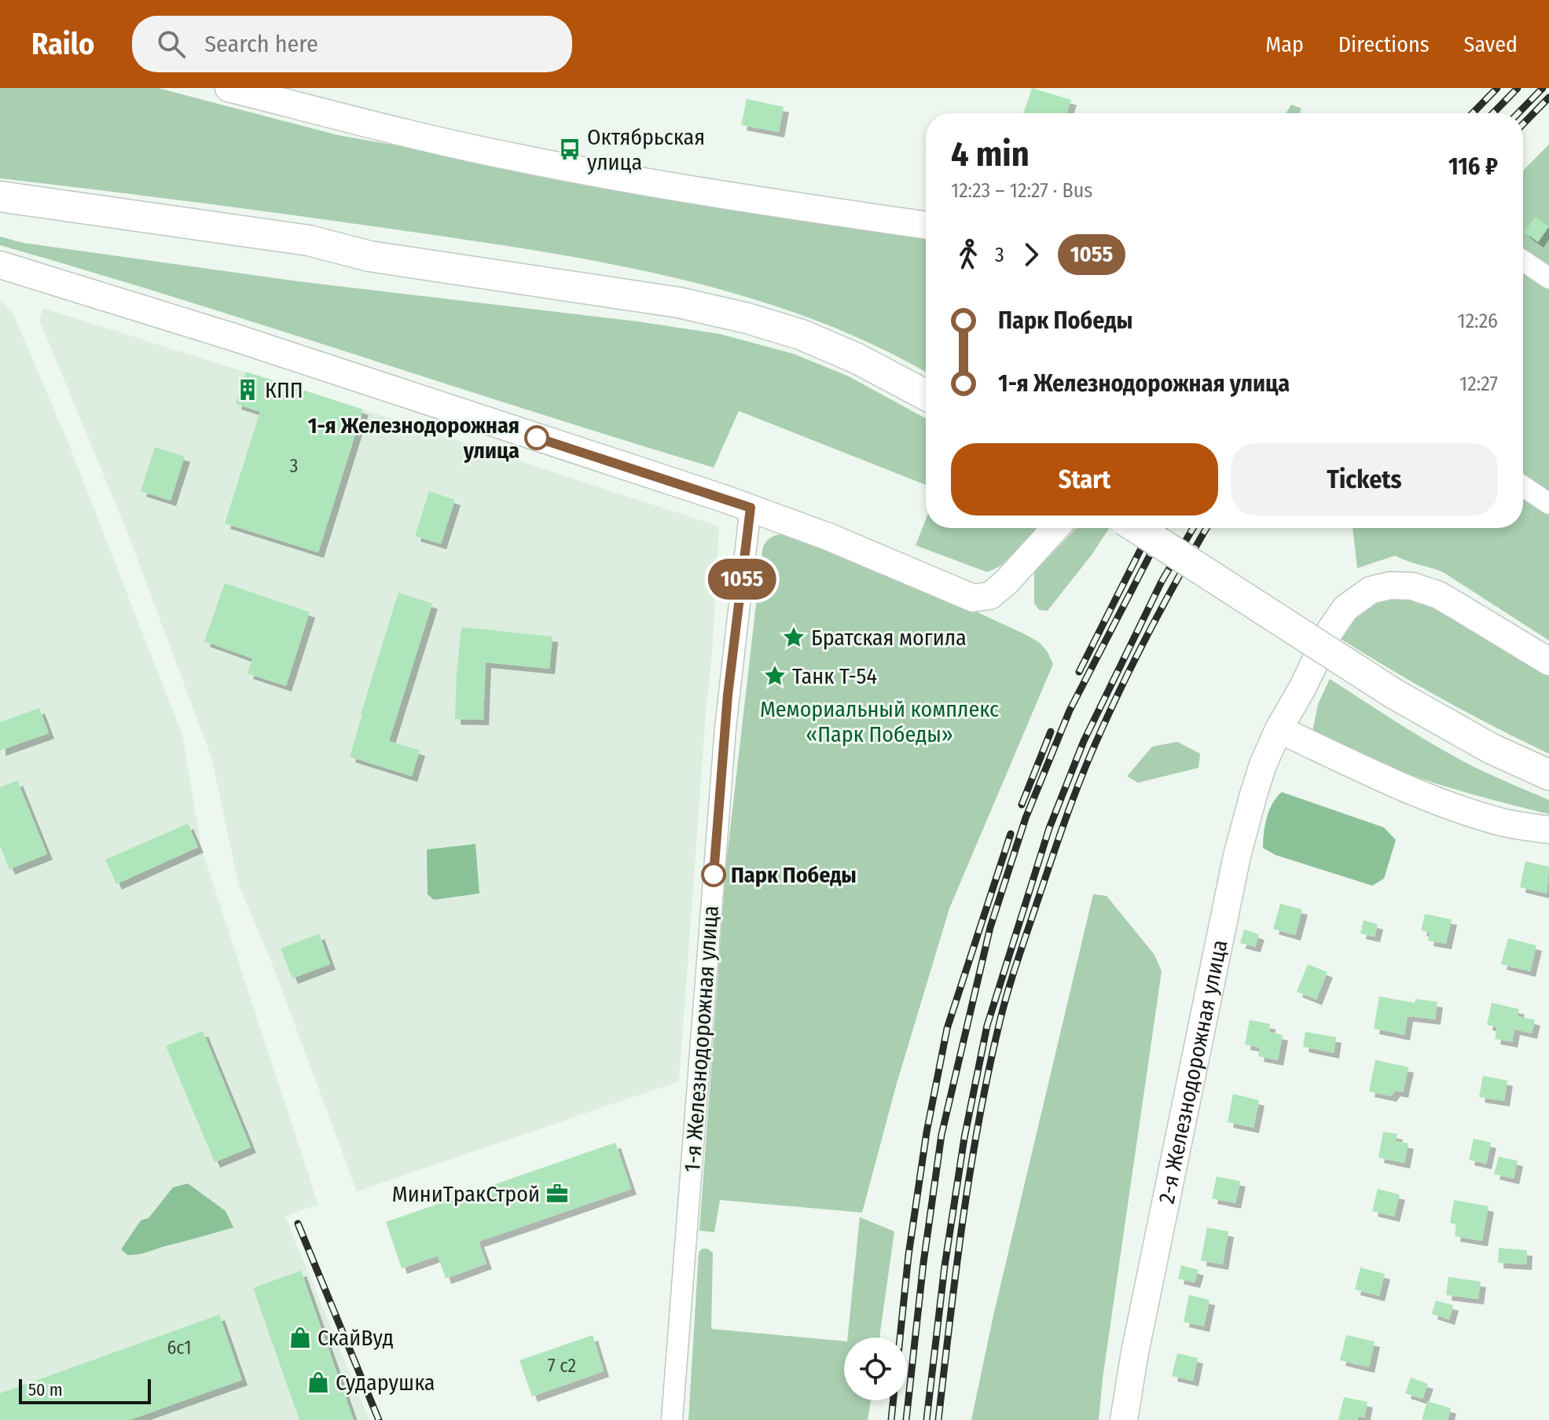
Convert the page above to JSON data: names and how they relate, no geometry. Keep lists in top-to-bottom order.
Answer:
{
  "streets": {
    "street": ["1-я Железнодорожная улица", "2-я Железнодорожная улица"]
  },
  "parks": ["Мемориальный комплекс «Парк Победы»"],
  "places": {
    "bus stop": ["Октябрьская улица"],
    "building": ["КПП"],
    "other": ["1-я Железнодорожная улица", "Парк Победы"],
    "place": ["Братская могила", "Танк Т-54"],
    "office": ["МиниТракСтрой"],
    "shop": ["СкайВуд", "Сударушка"]
  },
  "lines": ["bus line 1055"],
  "house_numbers": ["3", "6с1", "7 с2"],
  "scale_bar": "50 m",
  "page": {
    "header": "Railo",
    "search": "Search here",
    "nav": ["Map", "Directions", "Saved"],
    "on_map": "1055",
    "heading": ["4 min", "12:23 – 12:27 · Bus", "116 ₽"],
    "legs": ["3", "1055"],
    "list": [
      {
        "name": "Парк Победы",
        "value": "12:26"
      },
      {
        "name": "1-я Железнодорожная улица",
        "value": "12:27"
      }
    ],
    "buttons": ["Start", "Tickets"],
    "scale": "50 m"
  }
}
